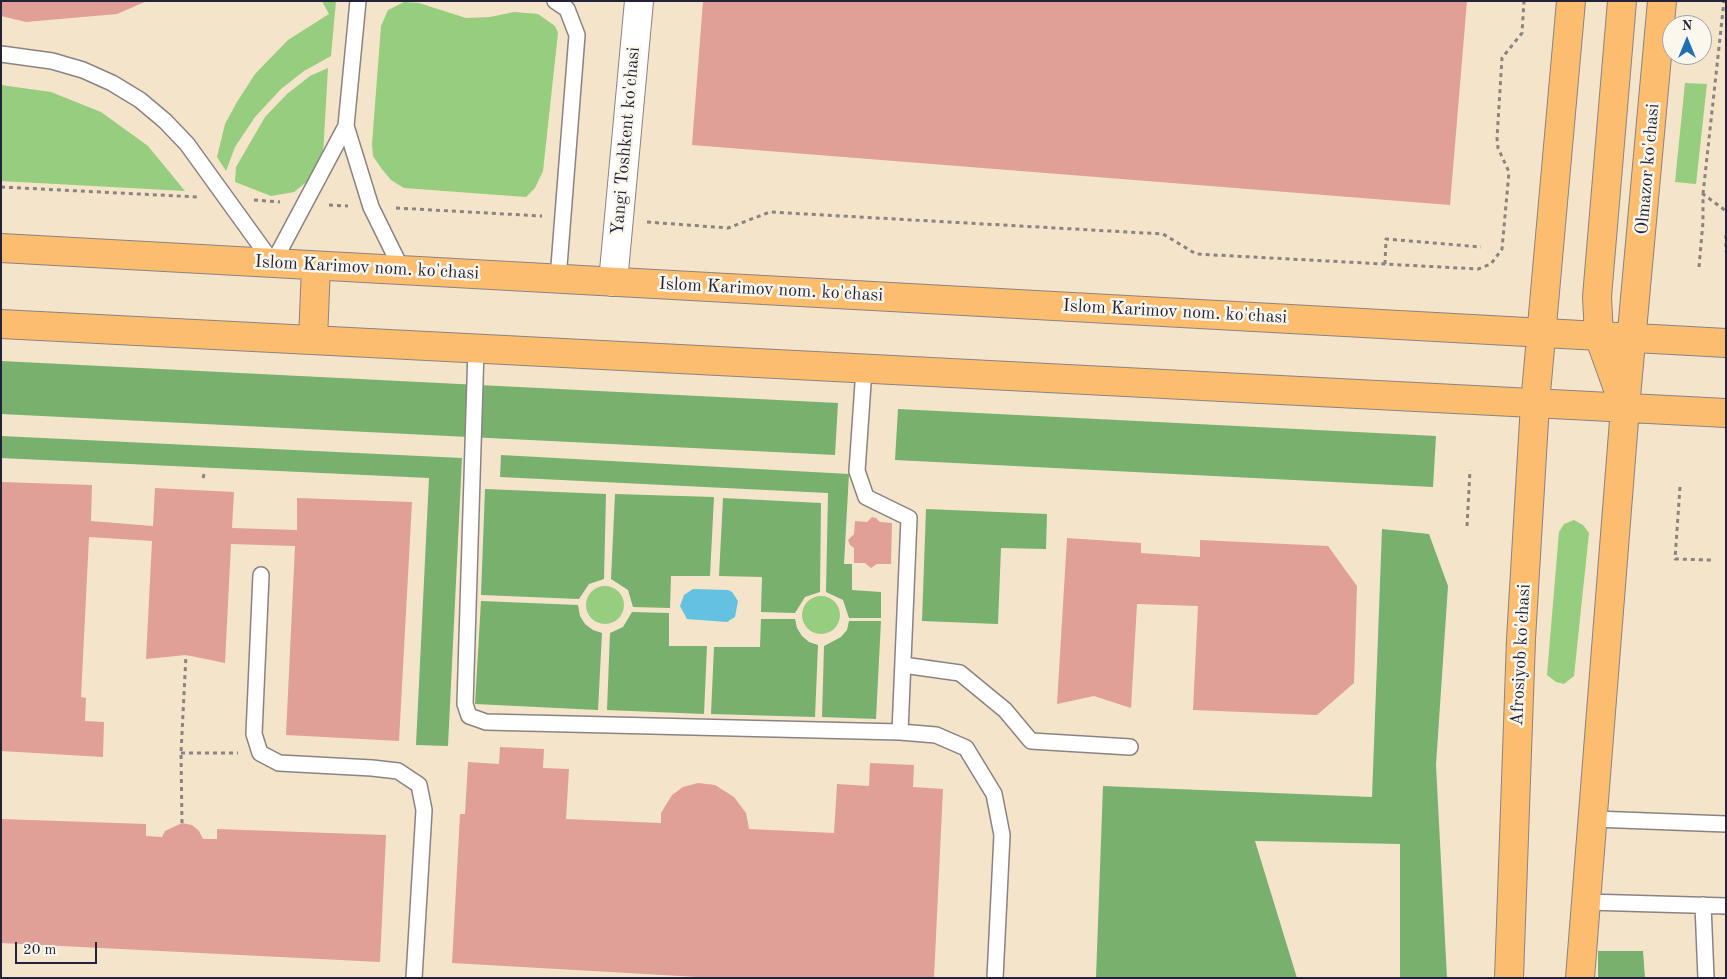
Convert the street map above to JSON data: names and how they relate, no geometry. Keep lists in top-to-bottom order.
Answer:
{
  "streets": {
    "main road": ["Olmazor ko'chasi", "Islom Karimov nom. ko'chasi", "Afrosiyob ko'chasi"],
    "street": ["Yangi Toshkent ko'chasi"]
  },
  "crossings": [
    ["Yangi Toshkent ko'chasi", "Islom Karimov nom. ko'chasi"],
    ["Olmazor ko'chasi", "Islom Karimov nom. ko'chasi"],
    ["Islom Karimov nom. ko'chasi", "Afrosiyob ko'chasi"]
  ],
  "scale_bar": "20 m",
  "north": "top"
}
